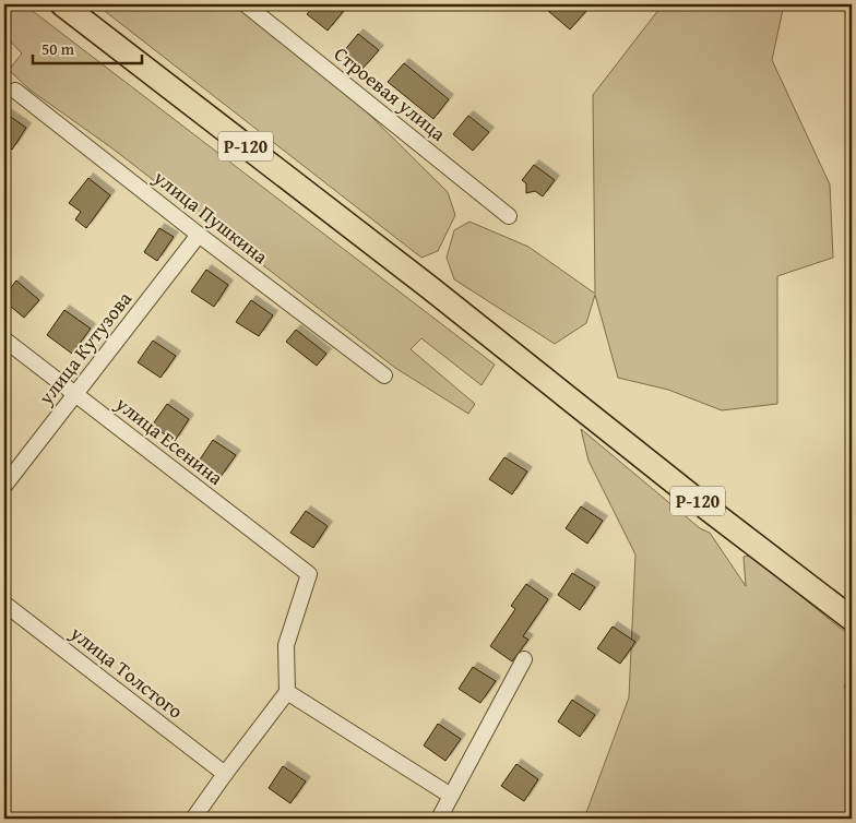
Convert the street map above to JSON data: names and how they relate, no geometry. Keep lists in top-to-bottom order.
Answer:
{
  "streets": {
    "main road": ["Р-120"],
    "street": [
      "Строевая улица",
      "улица Пушкина",
      "улица Кутузова",
      "улица Есенина",
      "улица Толстого"
    ]
  },
  "crossings": [
    ["улица Пушкина", "улица Кутузова"],
    ["улица Кутузова", "улица Есенина"]
  ],
  "scale_bar": "50 m"
}
